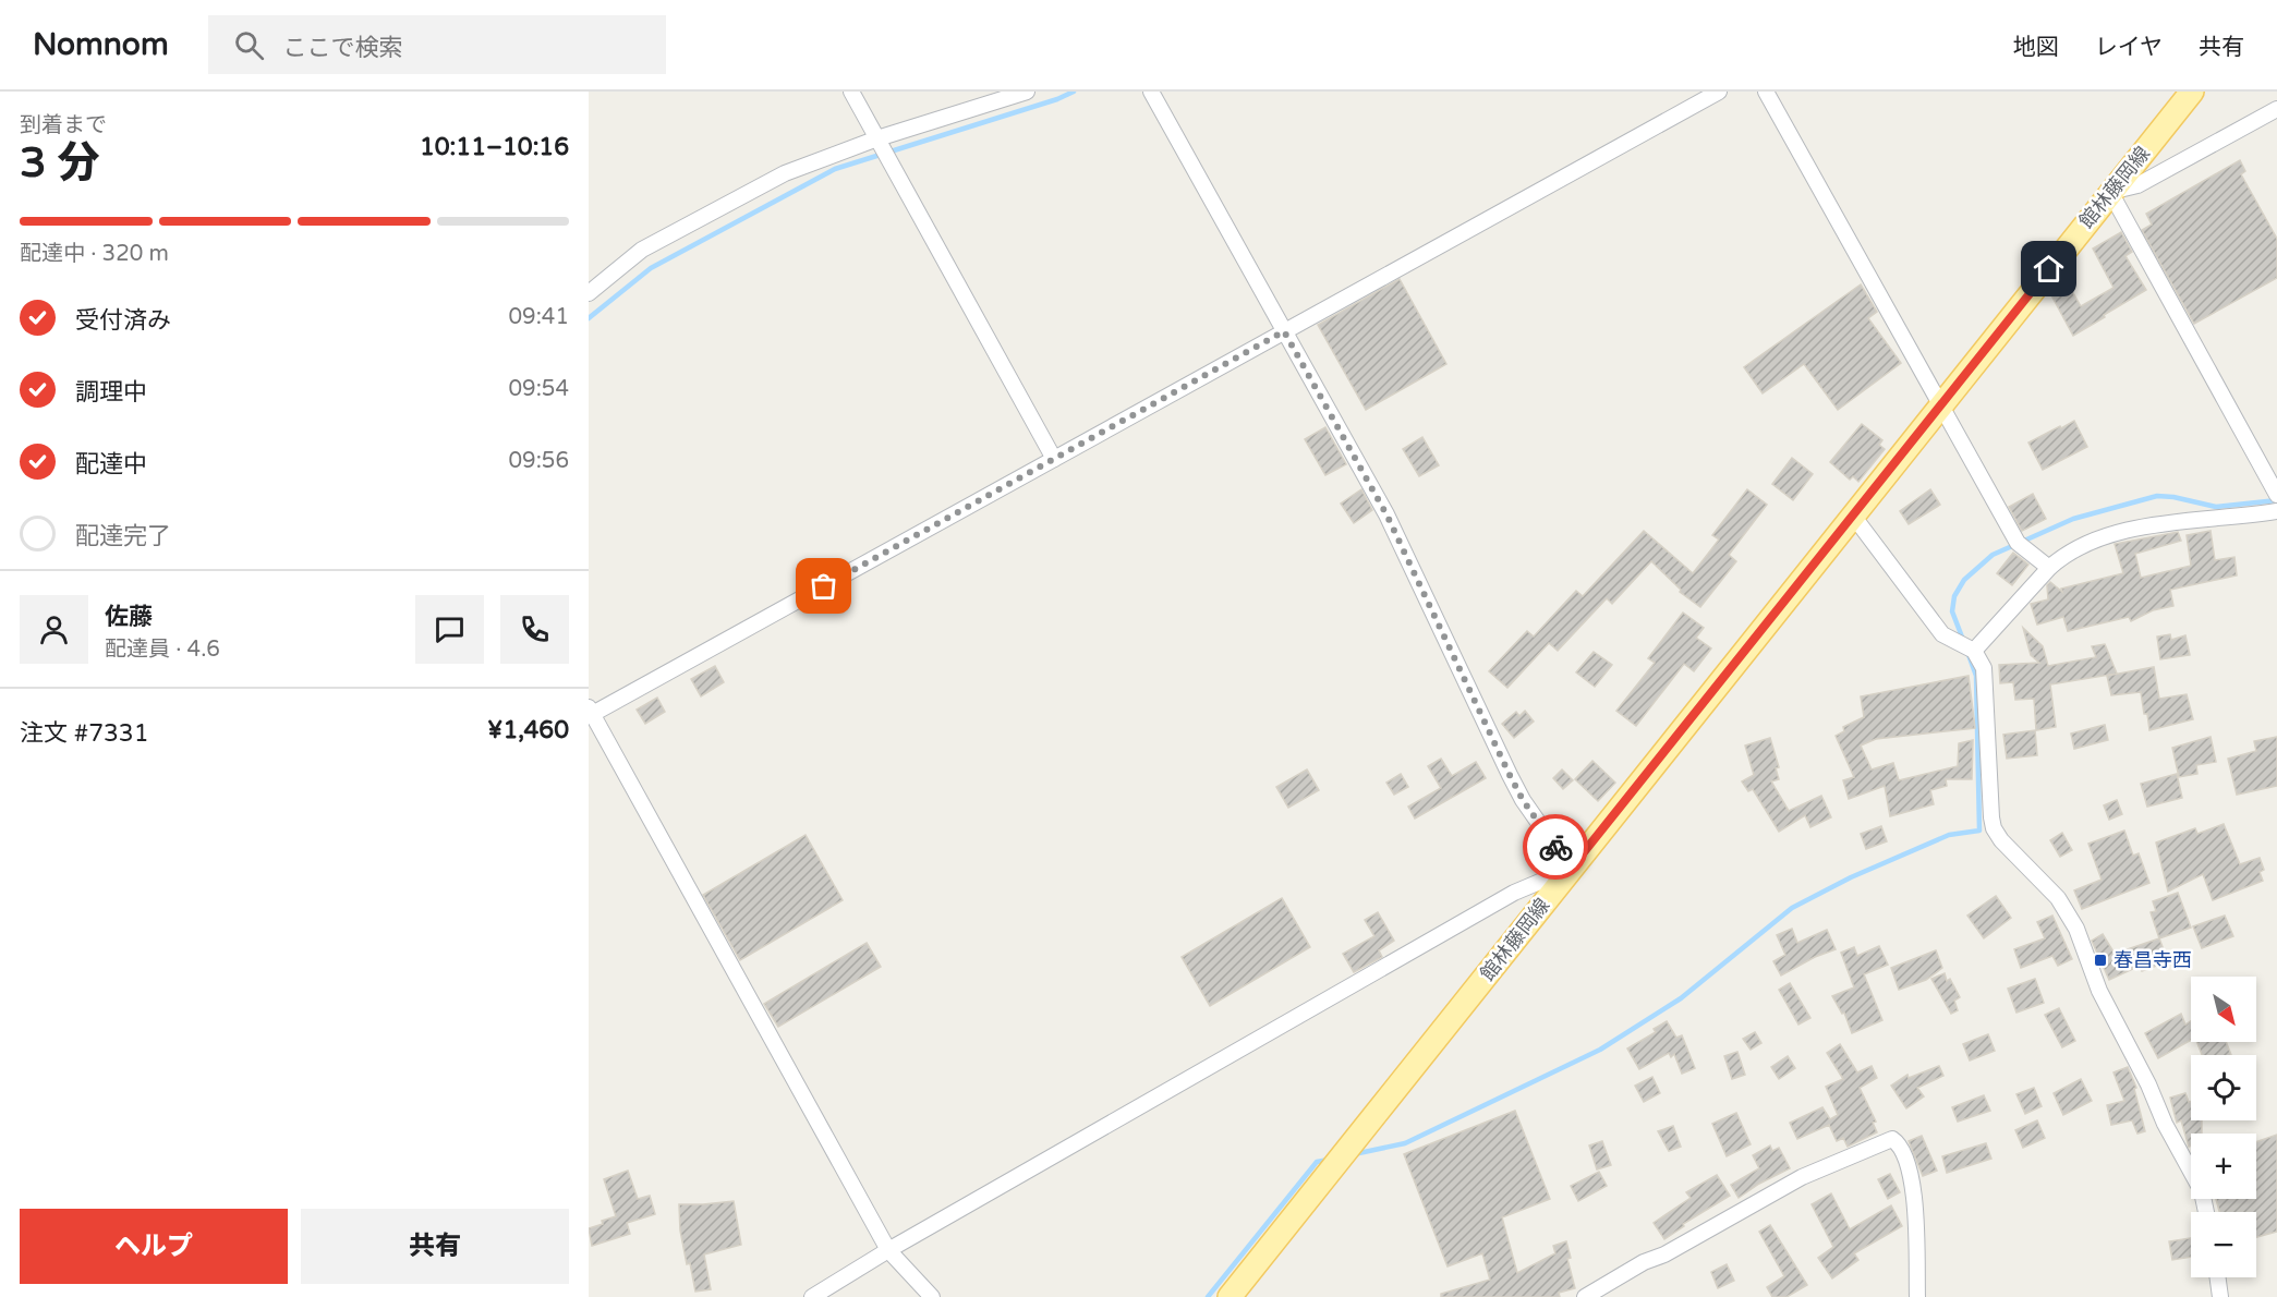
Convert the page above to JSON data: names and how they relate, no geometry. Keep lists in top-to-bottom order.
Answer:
{
  "streets": {
    "main road": ["館林藤岡線"]
  },
  "places": {
    "transit": ["春昌寺西"]
  },
  "north": "bottom right",
  "page": {
    "header": "Nomnom",
    "search": "ここで検索",
    "nav": ["地図", "レイヤ", "共有"],
    "heading": ["3 分", "到着まで", "10:11–10:16"],
    "panel": [
      "佐藤",
      "配達員 · 4.6",
      "注文 #7331",
      "¥1,460"
    ],
    "bar": "配達中 · 320 m",
    "list": [
      ["受付済み", "09:41"],
      ["調理中", "09:54"],
      ["配達中", "09:56"],
      "配達完了"
    ],
    "map_buttons": ["+", "−"],
    "buttons": ["ヘルプ", "共有"]
  }
}
